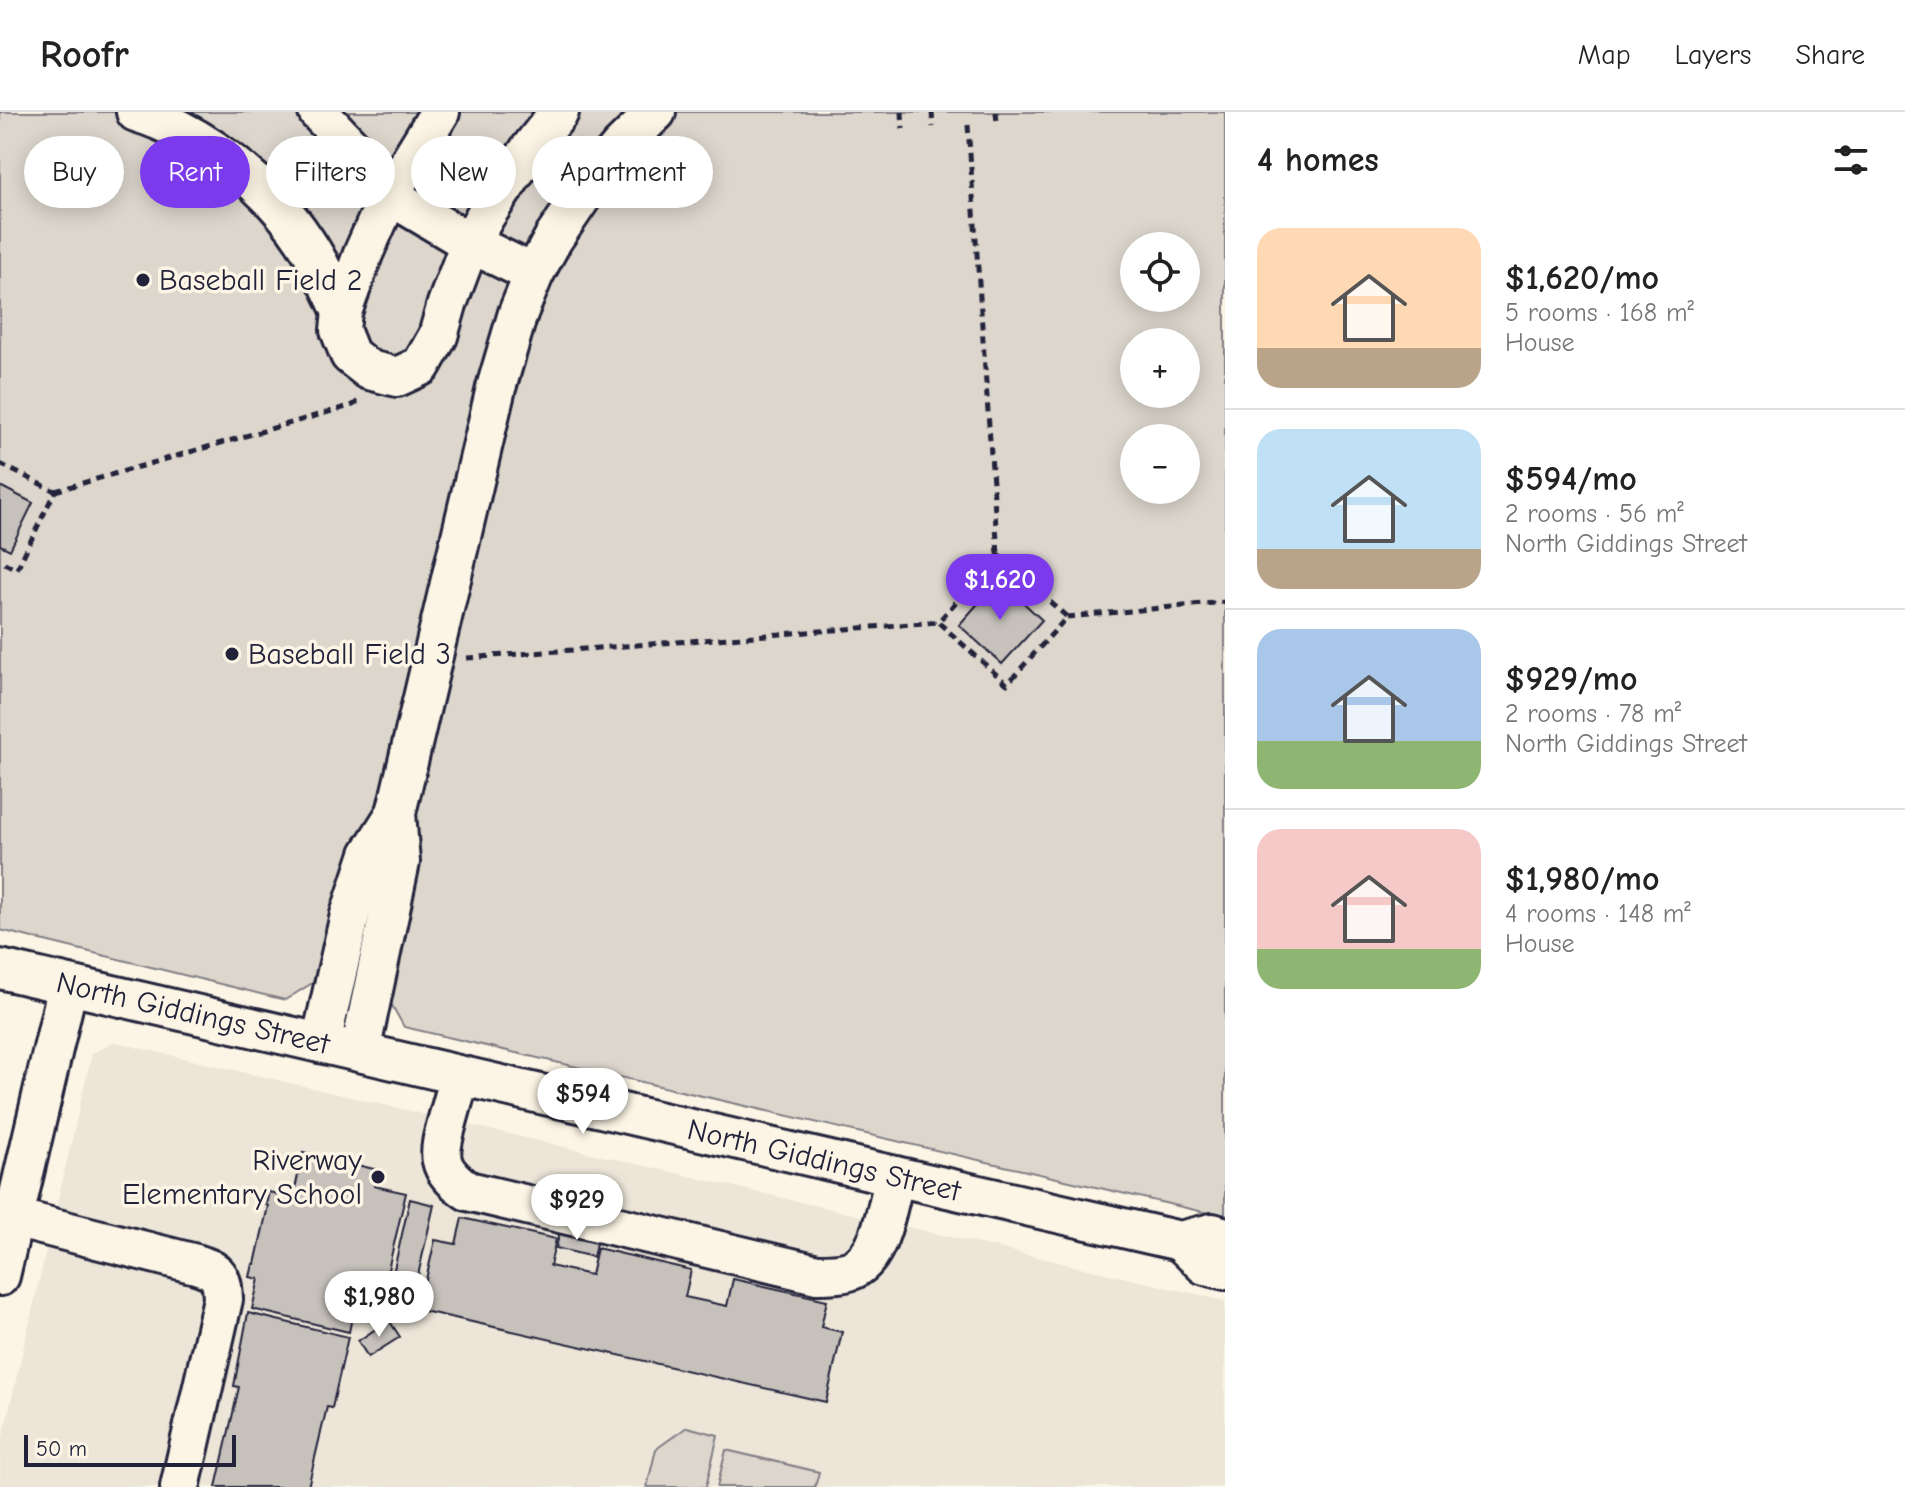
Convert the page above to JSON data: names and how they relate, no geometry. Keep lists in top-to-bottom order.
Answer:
{
  "streets": {
    "street": ["North Giddings Street"]
  },
  "places": ["Baseball Field 2", "Baseball Field 3", "Riverway Elementary School"],
  "scale_bar": "50 m",
  "page": {
    "header": "Roofr",
    "nav": ["Map", "Layers", "Share"],
    "heading": "4 homes",
    "chip": [
      "Buy",
      "Rent",
      "Filters",
      "New",
      "Apartment"
    ],
    "list": [
      {
        "name": "$1,620/mo",
        "note": "5 rooms · 168 m² · House"
      },
      {
        "name": "$594/mo",
        "note": "2 rooms · 56 m² · North Giddings Street"
      },
      {
        "name": "$929/mo",
        "note": "2 rooms · 78 m² · North Giddings Street"
      },
      {
        "name": "$1,980/mo",
        "note": "4 rooms · 148 m² · House"
      }
    ],
    "map_buttons": ["+", "−"],
    "price": [
      "$1,620",
      "$594",
      "$929",
      "$1,980"
    ],
    "scale": "50 m"
  }
}
